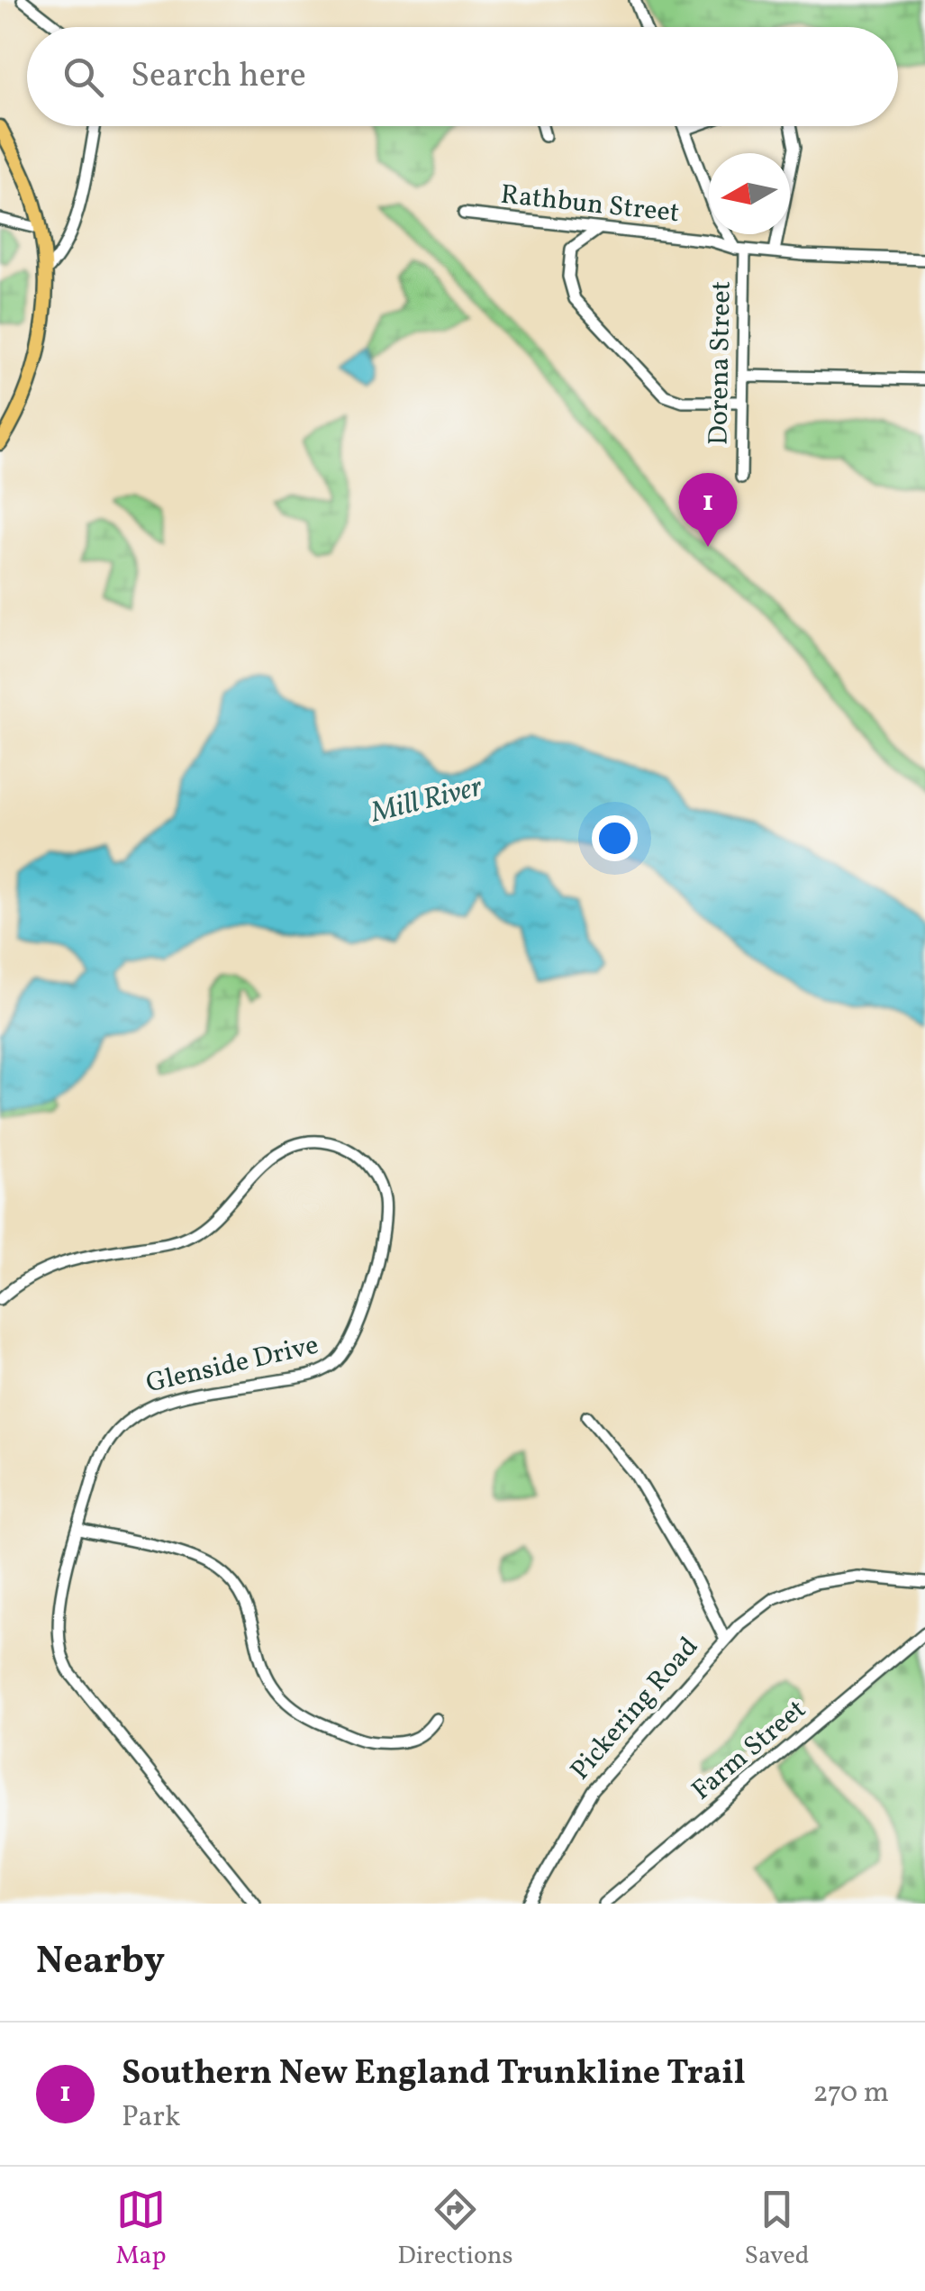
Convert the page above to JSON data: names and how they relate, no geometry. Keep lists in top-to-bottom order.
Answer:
{
  "streets": {
    "street": [
      "Rathbun Street",
      "Dorena Street",
      "Glenside Drive",
      "Pickering Road",
      "Farm Street"
    ]
  },
  "crossings": [
    ["Rathbun Street", "Dorena Street"]
  ],
  "water": ["Mill River"],
  "north": "left",
  "page": {
    "search": "Search here",
    "pins": "1",
    "heading": "Nearby",
    "list": [
      {
        "mark": "1",
        "name": "Southern New England Trunkline Trail",
        "note": "Park",
        "value": "270 m"
      }
    ],
    "nav": ["Map", "Directions", "Saved"]
  }
}
